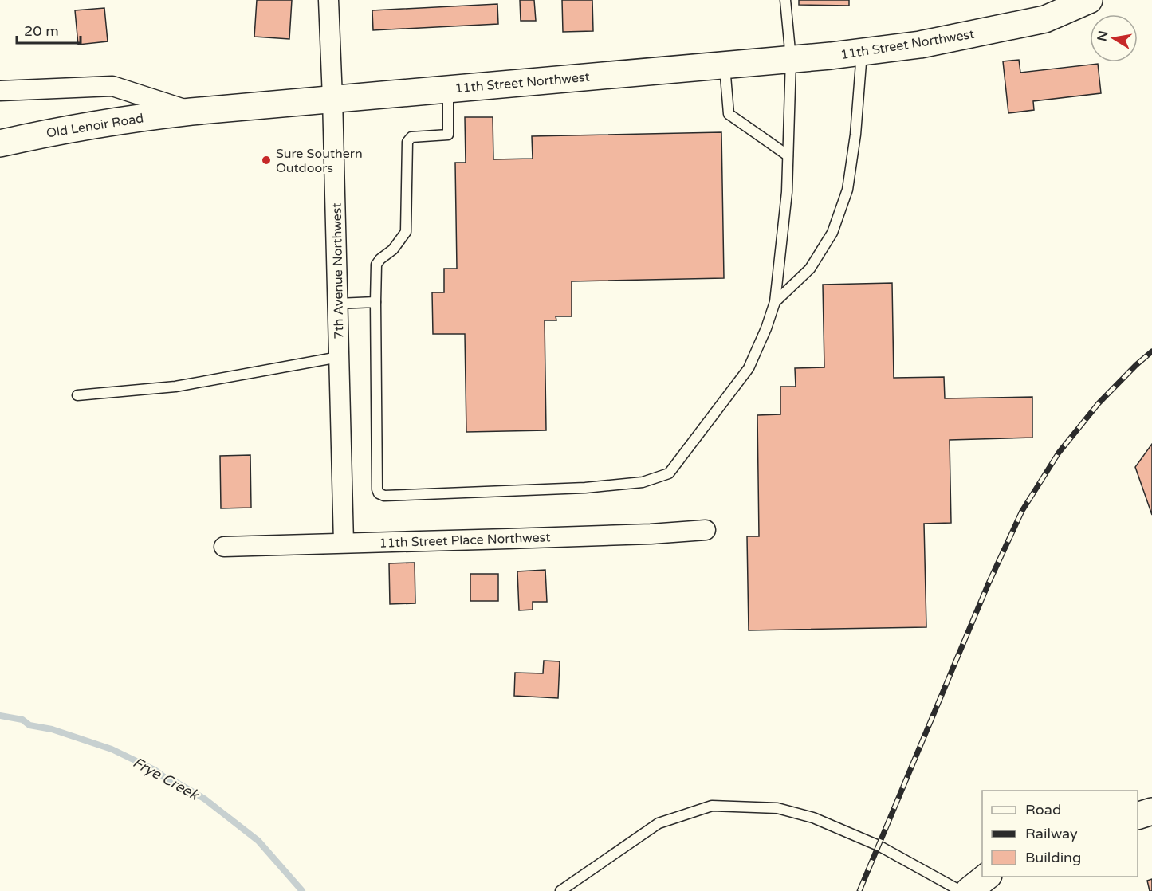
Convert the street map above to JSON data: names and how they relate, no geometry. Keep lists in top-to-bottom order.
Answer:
{
  "streets": {
    "main road": ["11th Street Northwest", "Old Lenoir Road"],
    "street": ["7th Avenue Northwest", "11th Street Place Northwest"]
  },
  "crossings": [
    ["11th Street Northwest", "Old Lenoir Road"],
    ["11th Street Northwest", "7th Avenue Northwest"],
    ["7th Avenue Northwest", "11th Street Place Northwest"]
  ],
  "water": ["Frye Creek"],
  "places": ["Sure Southern Outdoors"],
  "legend": ["Road", "Railway", "Building"],
  "scale_bar": "20 m",
  "north": "left"
}
